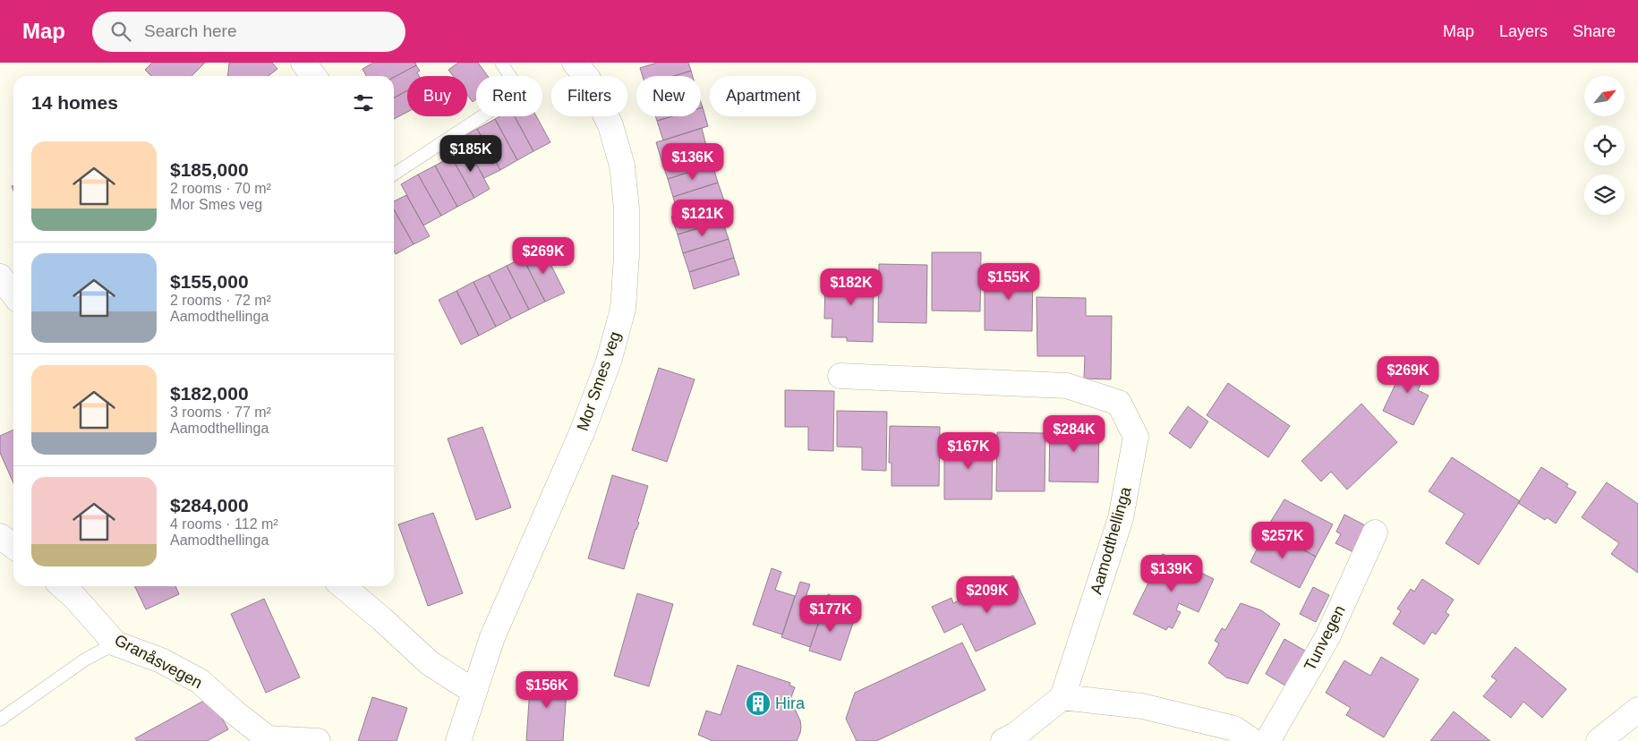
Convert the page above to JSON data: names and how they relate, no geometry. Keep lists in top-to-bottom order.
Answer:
{
  "streets": {
    "street": [
      "Mor Smes veg",
      "Aamodthellinga",
      "Tunvegen",
      "Granåsvegen"
    ]
  },
  "places": {
    "building": ["Hira"]
  },
  "north": "top right",
  "page": {
    "header": "Map",
    "search": "Search here",
    "nav": ["Map", "Layers", "Share"],
    "chip": [
      "Buy",
      "Rent",
      "Filters",
      "New",
      "Apartment"
    ],
    "heading": "14 homes",
    "list": [
      {
        "name": "$185,000",
        "note": "2 rooms · 70 m² · Mor Smes veg"
      },
      {
        "name": "$155,000",
        "note": "2 rooms · 72 m² · Aamodthellinga"
      },
      {
        "name": "$182,000",
        "note": "3 rooms · 77 m² · Aamodthellinga"
      },
      {
        "name": "$284,000",
        "note": "4 rooms · 112 m² · Aamodthellinga"
      }
    ],
    "price": [
      "$185K",
      "$136K",
      "$121K",
      "$269K",
      "$155K",
      "$182K",
      "$269K",
      "$284K",
      "$167K",
      "$257K",
      "$139K",
      "$209K",
      "$177K",
      "$156K"
    ]
  }
}
